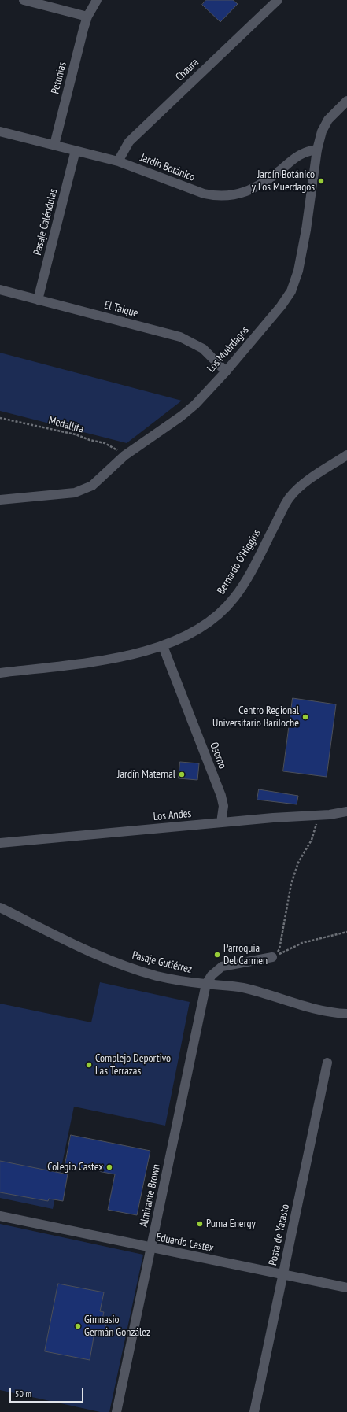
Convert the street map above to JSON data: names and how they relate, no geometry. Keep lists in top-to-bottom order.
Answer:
{
  "streets": {
    "street": [
      "Chaura",
      "Petunias",
      "Jardín Botánico",
      "Pasaje Caléndulas",
      "El Taique",
      "Los Muérdagos",
      "Bernardo O'Higgins",
      "Osorno",
      "Los Andes",
      "Pasaje Gutiérrez",
      "Almirante Brown",
      "Posta de Yatasto",
      "Eduardo Castex"
    ],
    "path": ["Medallita"]
  },
  "crossings": [
    ["Chaura", "Jardín Botánico"],
    ["Petunias", "Jardín Botánico"],
    ["Jardín Botánico", "Pasaje Caléndulas"],
    ["Jardín Botánico", "Los Muérdagos"],
    ["Pasaje Caléndulas", "El Taique"],
    ["El Taique", "Los Muérdagos"],
    ["Los Muérdagos", "Medallita"],
    ["Bernardo O'Higgins", "Osorno"],
    ["Osorno", "Los Andes"],
    ["Pasaje Gutiérrez", "Almirante Brown"],
    ["Almirante Brown", "Eduardo Castex"],
    ["Posta de Yatasto", "Eduardo Castex"]
  ],
  "places": [
    "Jardín Botánico y Los Muerdagos",
    "Centro Regional Universitario Bariloche",
    "Jardín Maternal",
    "Parroquia Del Carmen",
    "Complejo Deportivo Las Terrazas",
    "Colegio Castex",
    "Puma Energy",
    "Gimnasio Germán González"
  ],
  "scale_bar": "50 m"
}
